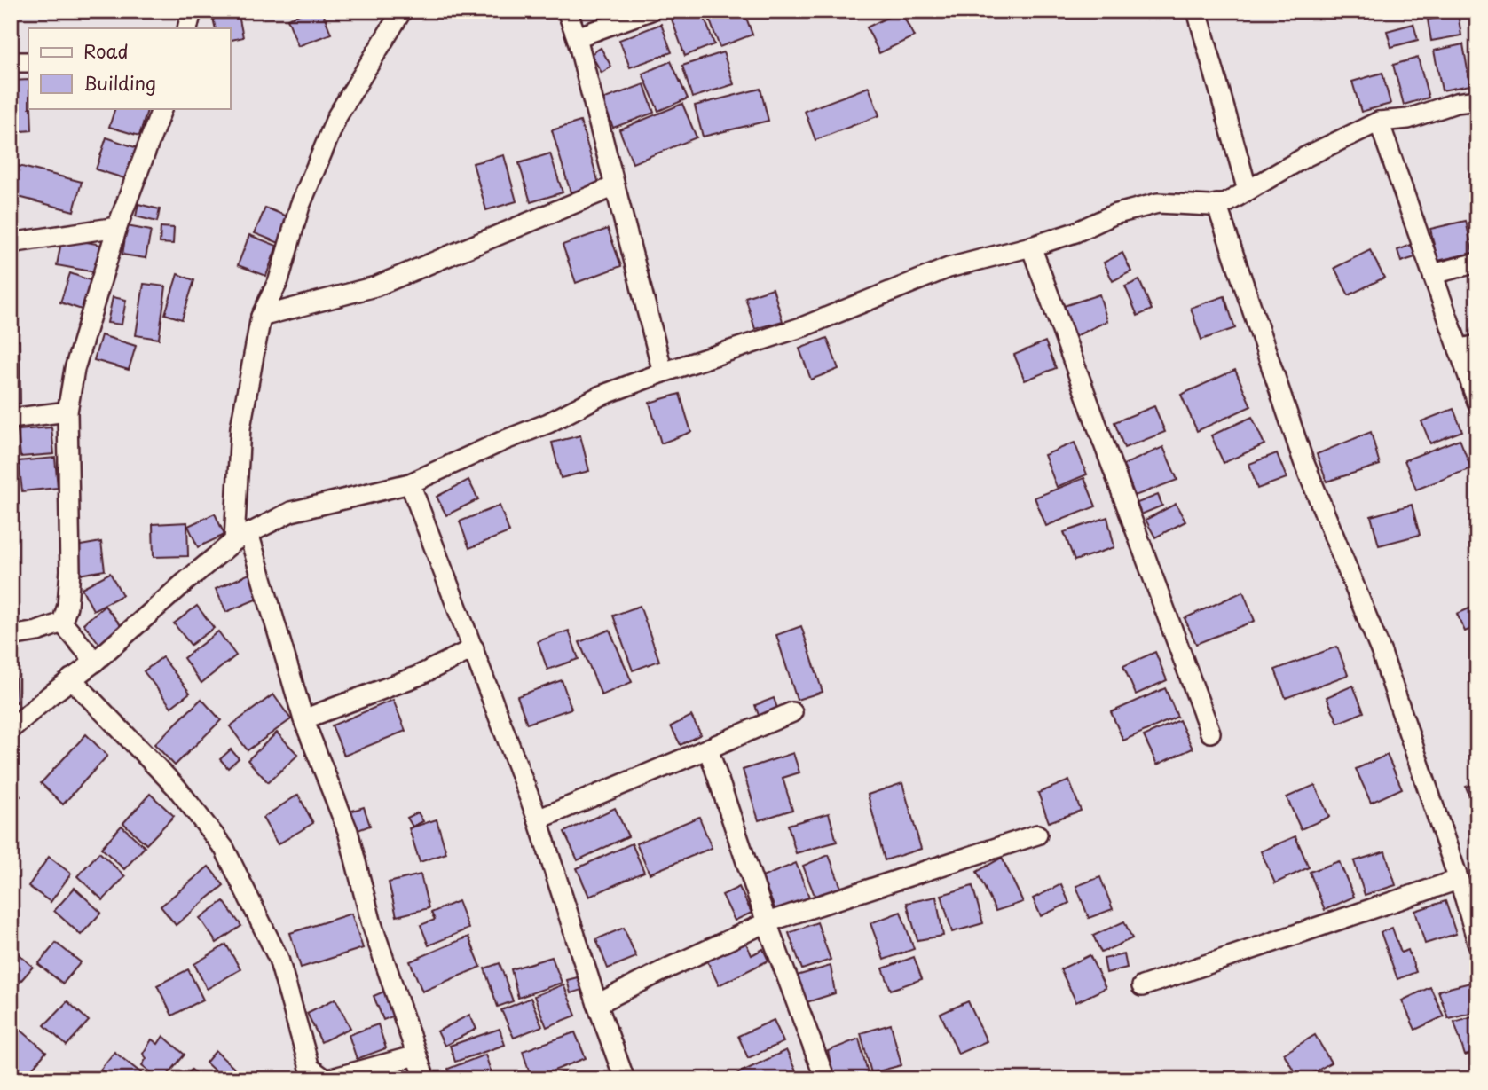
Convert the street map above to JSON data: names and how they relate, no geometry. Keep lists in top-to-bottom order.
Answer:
{
  "legend": ["Road", "Building"]
}
